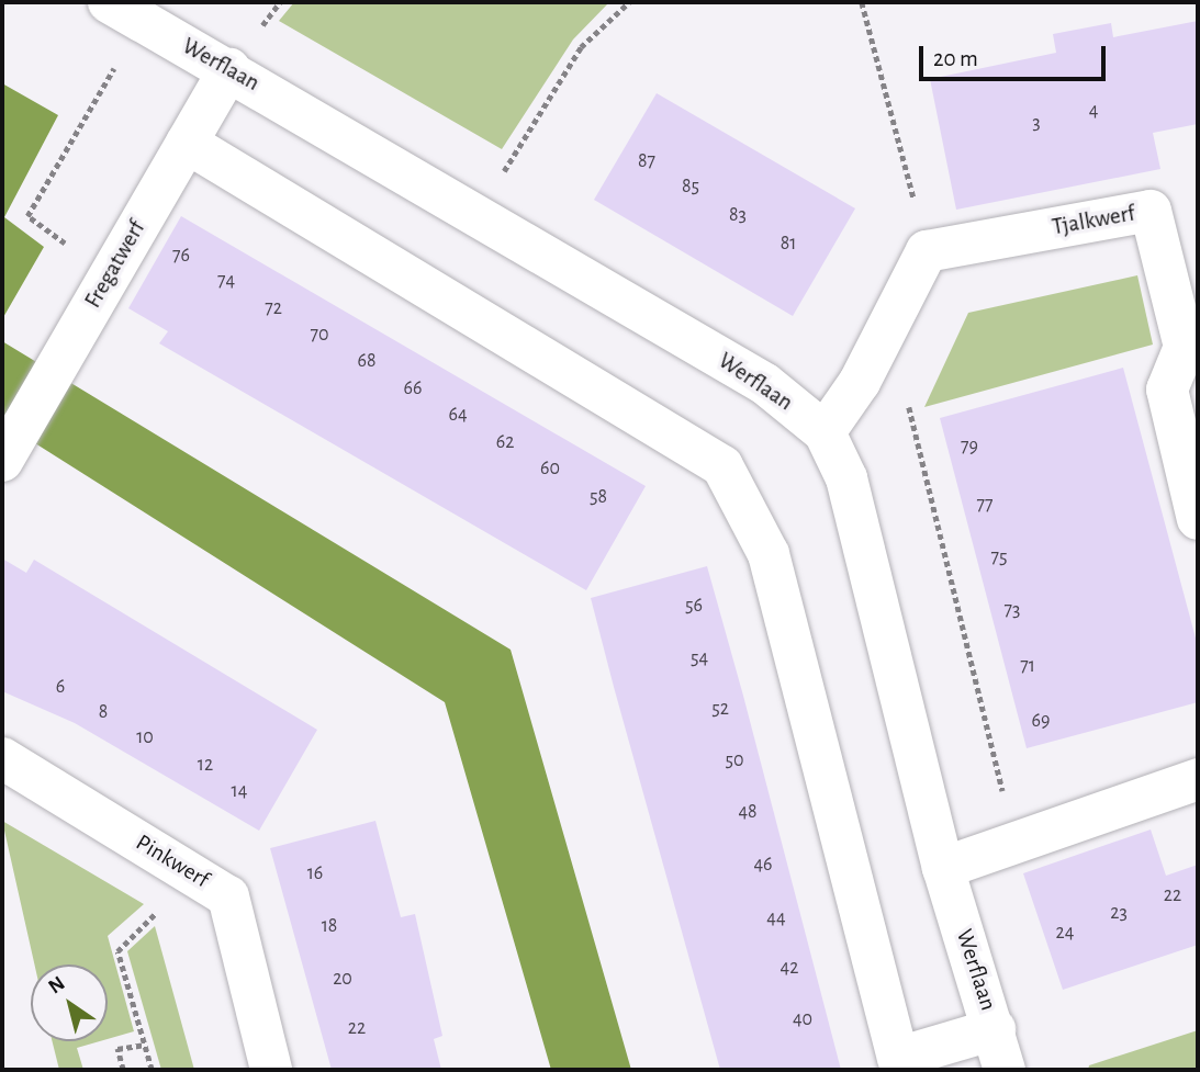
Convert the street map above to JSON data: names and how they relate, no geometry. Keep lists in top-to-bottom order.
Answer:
{
  "streets": {
    "street": [
      "Werflaan",
      "Tjalkwerf",
      "Fregatwerf",
      "Pinkwerf"
    ]
  },
  "crossings": [
    ["Werflaan", "Fregatwerf"]
  ],
  "house_numbers": [
    "4",
    "3",
    "87",
    "85",
    "83",
    "81",
    "76",
    "74",
    "72",
    "70",
    "68",
    "66",
    "64",
    "62",
    "79",
    "60",
    "58",
    "77",
    "75",
    "56",
    "73",
    "54",
    "71",
    "6",
    "52",
    "8",
    "69",
    "10",
    "50",
    "12",
    "14",
    "48",
    "46",
    "16",
    "22",
    "23",
    "44",
    "18",
    "24",
    "42",
    "20",
    "40",
    "22"
  ],
  "scale_bar": "20 m",
  "north": "top left"
}
